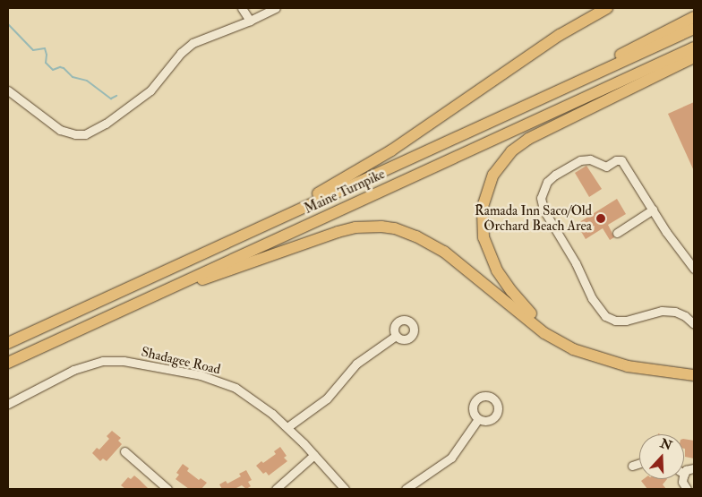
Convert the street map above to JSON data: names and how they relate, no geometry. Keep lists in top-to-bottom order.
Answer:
{
  "streets": {
    "highway": ["Maine Turnpike"],
    "street": ["Shadagee Road"]
  },
  "places": ["Ramada Inn Saco/Old Orchard Beach Area"],
  "north": "top"
}
